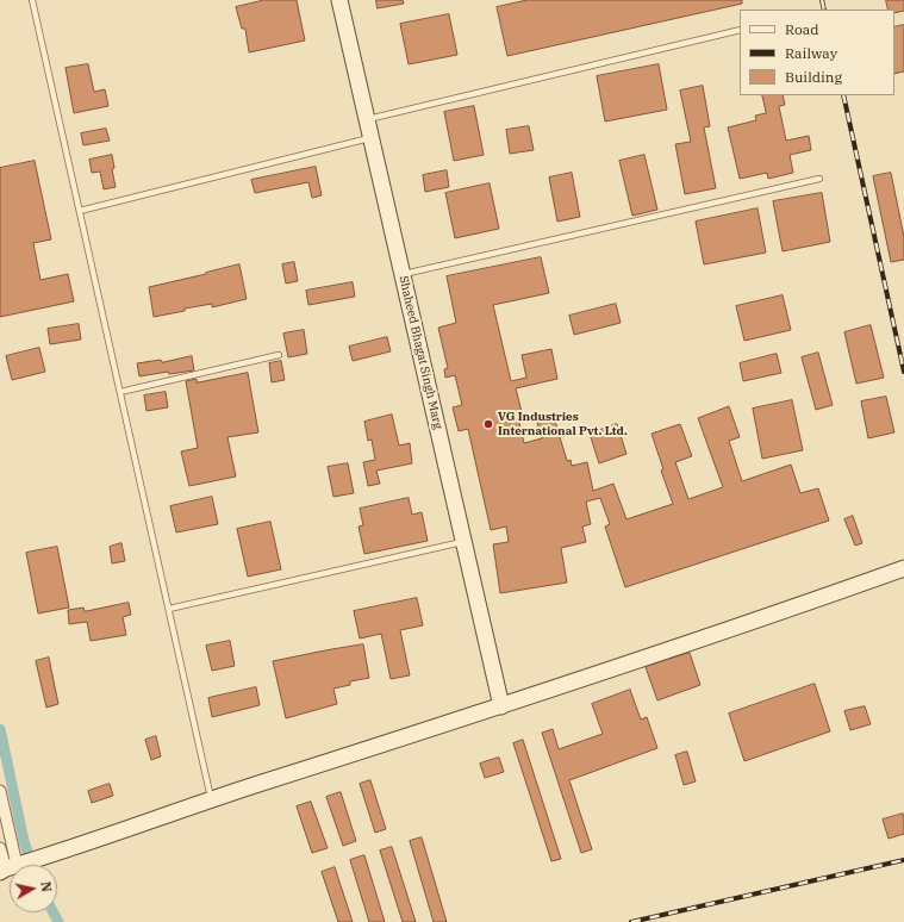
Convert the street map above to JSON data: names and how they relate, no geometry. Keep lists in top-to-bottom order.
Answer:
{
  "streets": {
    "street": ["Shaheed Bhagat Singh Marg"]
  },
  "places": ["VG Industries International Pvt. Ltd."],
  "legend": ["Road", "Railway", "Building"],
  "north": "right"
}
